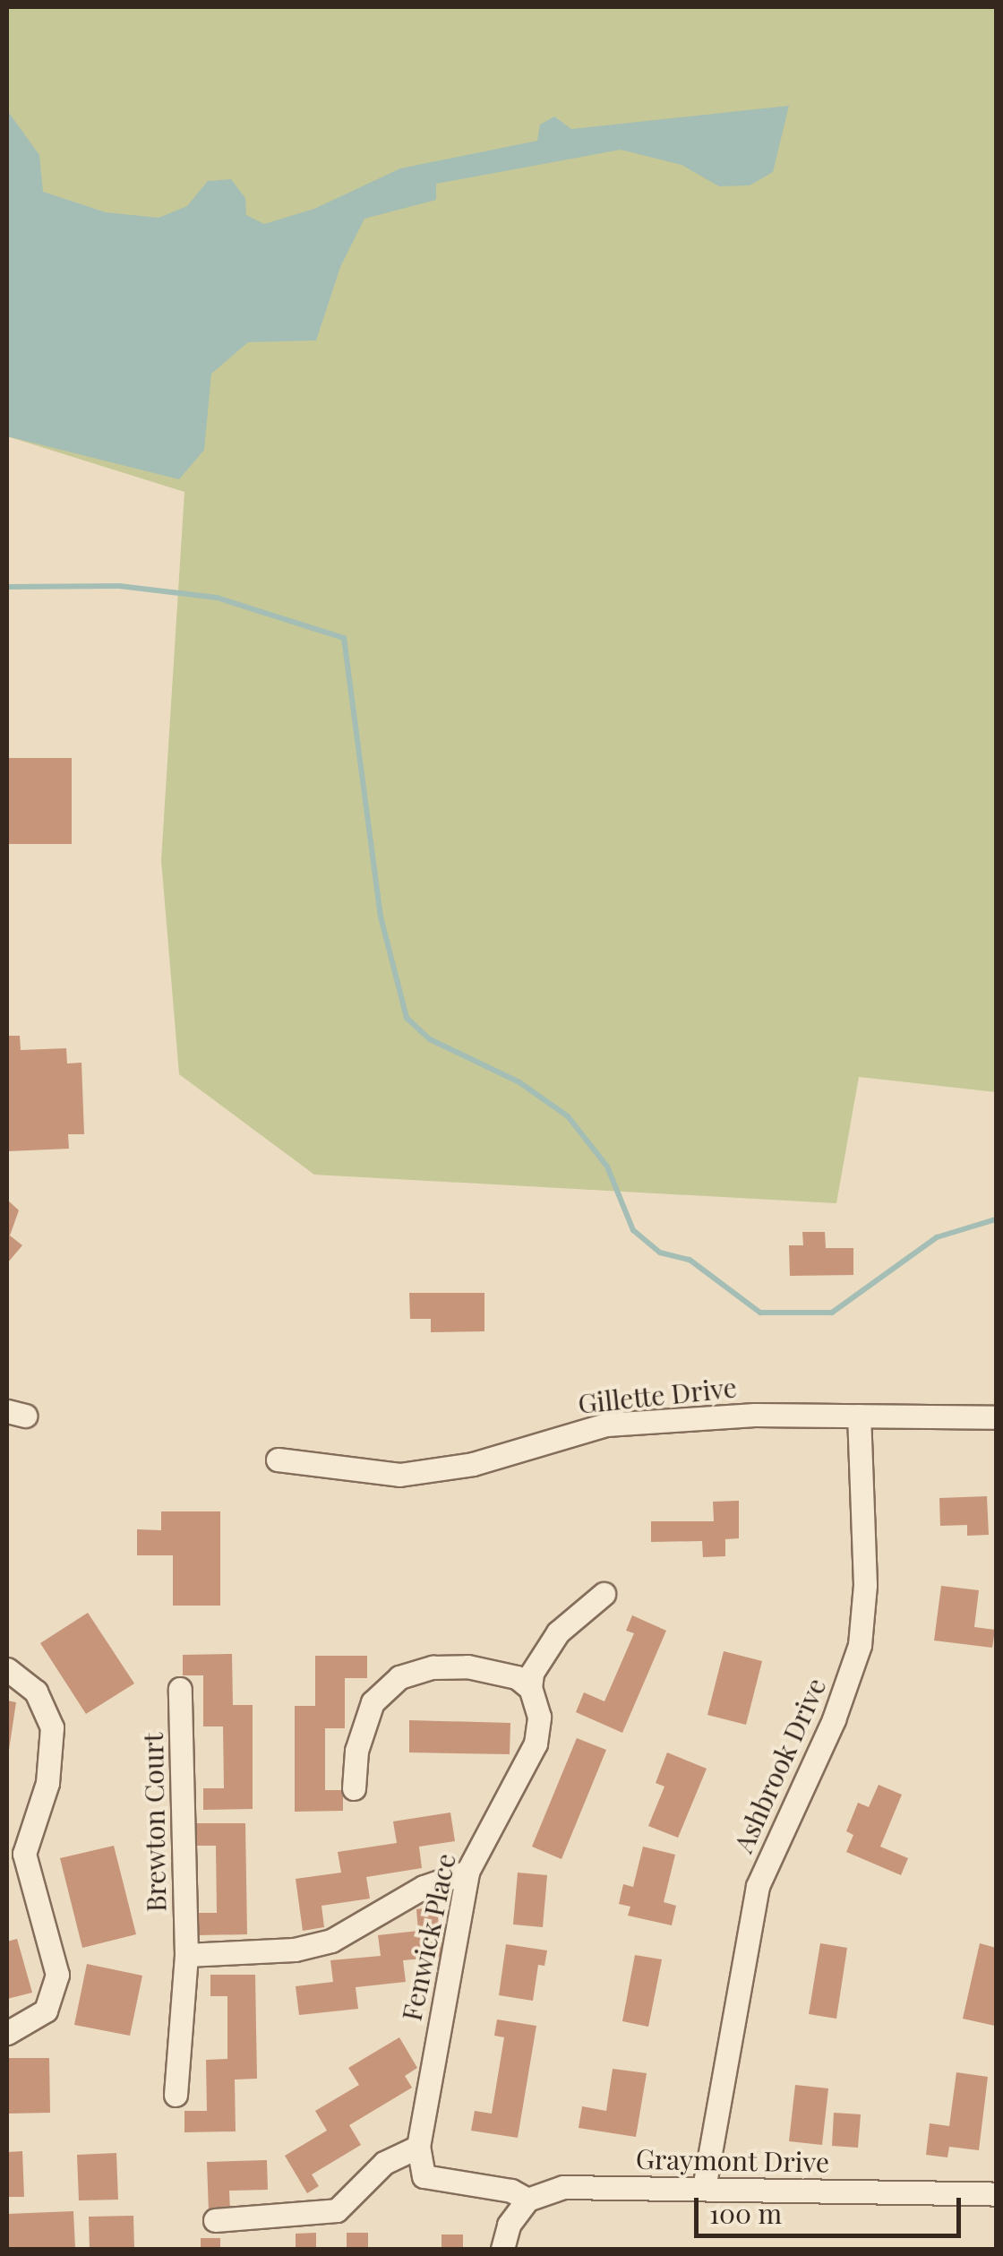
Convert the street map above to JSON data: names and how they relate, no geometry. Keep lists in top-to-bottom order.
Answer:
{
  "streets": {
    "street": [
      "Gillette Drive",
      "Ashbrook Drive",
      "Brewton Court",
      "Fenwick Place",
      "Graymont Drive"
    ]
  },
  "crossings": [
    ["Gillette Drive", "Ashbrook Drive"],
    ["Ashbrook Drive", "Graymont Drive"]
  ],
  "scale_bar": "100 m"
}
